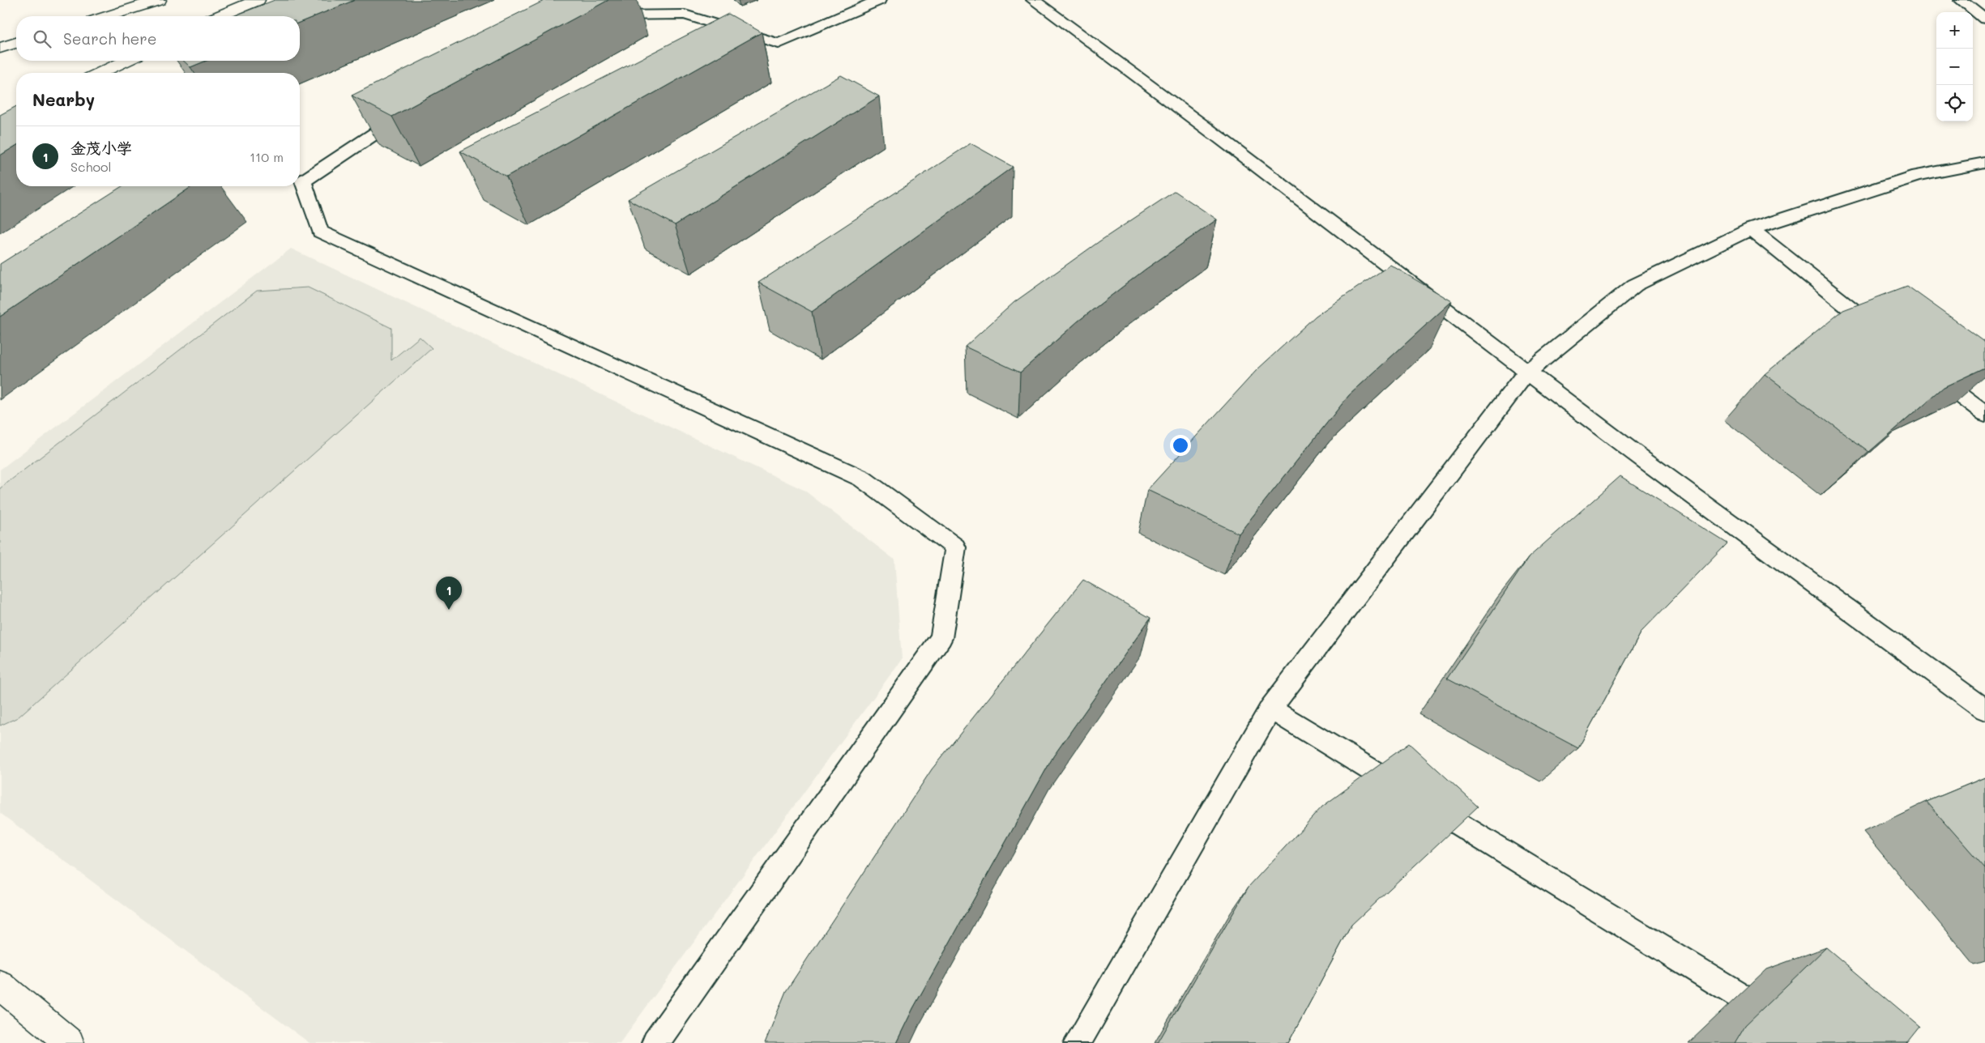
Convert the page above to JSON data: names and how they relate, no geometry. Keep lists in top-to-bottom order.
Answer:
{
  "page": {
    "map_buttons": ["+", "−"],
    "search": "Search here",
    "heading": "Nearby",
    "list": [
      {
        "mark": "1",
        "name": "金茂小学",
        "note": "School",
        "value": "110 m"
      }
    ],
    "pins": "1"
  }
}
